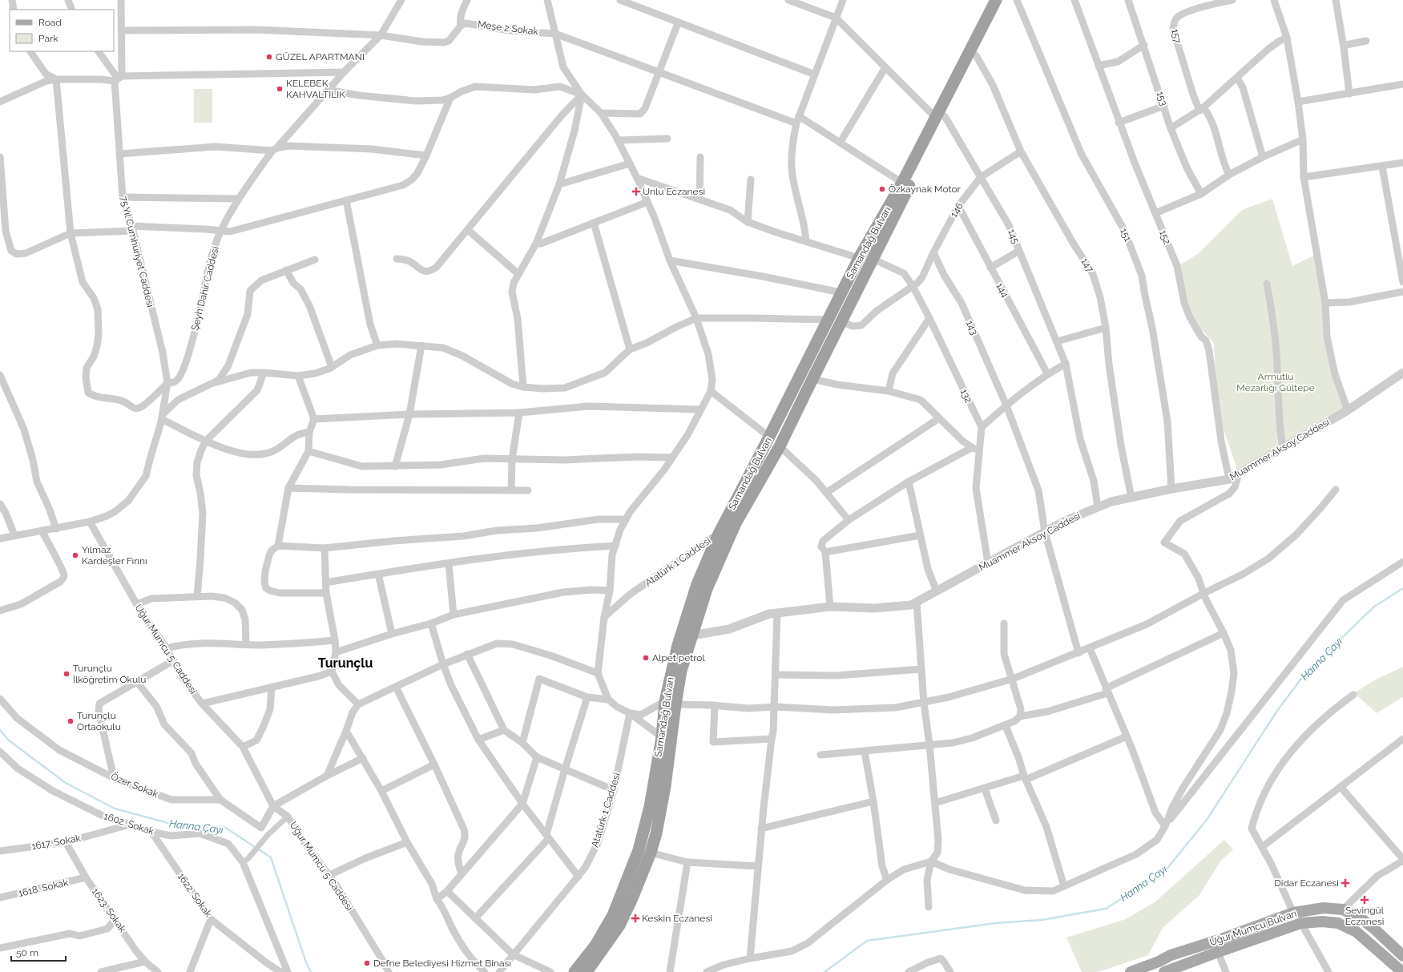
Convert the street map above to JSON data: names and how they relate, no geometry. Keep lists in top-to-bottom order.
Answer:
{
  "streets": {
    "highway": ["Samandağ Bulvarı"],
    "main road": ["Uğur Mumcu Bulvarı"],
    "street": [
      "Meşe 2 Sokak",
      "157",
      "153",
      "146",
      "151",
      "145",
      "152",
      "75.Yıl Cumhuriyet Caddesi",
      "147",
      "Şeyh Dahir Caddesi",
      "144",
      "143",
      "132",
      "Muammer Aksoy Caddesi",
      "Atatürk 1 Caddesi",
      "Uğur Mumcu 5 Caddesi",
      "Özer Sokak",
      "1602. Sokak",
      "1617. Sokak",
      "1618. Sokak",
      "1622. Sokak",
      "1623. Sokak"
    ]
  },
  "crossings": [
    ["146", "145"],
    ["146", "Samandağ Bulvarı"],
    ["146", "147"],
    ["146", "144"],
    ["146", "143"],
    ["146", "132"],
    ["151", "Muammer Aksoy Caddesi"],
    ["145", "Samandağ Bulvarı"],
    ["145", "Muammer Aksoy Caddesi"],
    ["152", "Muammer Aksoy Caddesi"],
    ["Samandağ Bulvarı", "147"],
    ["Samandağ Bulvarı", "132"],
    ["Samandağ Bulvarı", "Muammer Aksoy Caddesi"],
    ["Samandağ Bulvarı", "Atatürk 1 Caddesi"],
    ["75.Yıl Cumhuriyet Caddesi", "Şeyh Dahir Caddesi"],
    ["147", "Muammer Aksoy Caddesi"],
    ["143", "Muammer Aksoy Caddesi"],
    ["1602. Sokak", "1617. Sokak"],
    ["1602. Sokak", "1622. Sokak"],
    ["1617. Sokak", "1623. Sokak"],
    ["1618. Sokak", "1623. Sokak"]
  ],
  "districts": ["Turunçlu"],
  "water": ["Hanna Çayı"],
  "parks": ["Armutlu Mezarlığı Gültepe"],
  "places": {
    "other": [
      "GÜZEL APARTMANI",
      "KELEBEK KAHVALTILIK",
      "Özkaynak Motor",
      "Yılmaz Kardeşler Fırını",
      "Alpet petrol",
      "Turunçlu İlköğretim Okulu",
      "Turunçlu Ortaokulu",
      "Defne Belediyesi Hizmet Binası"
    ],
    "health": [
      "Unlu Eczanesi",
      "Didar Eczanesi",
      "Sevingül Eczanesi",
      "Keskin Eczanesi"
    ]
  },
  "legend": ["Road", "Park"],
  "scale_bar": "50 m"
}
